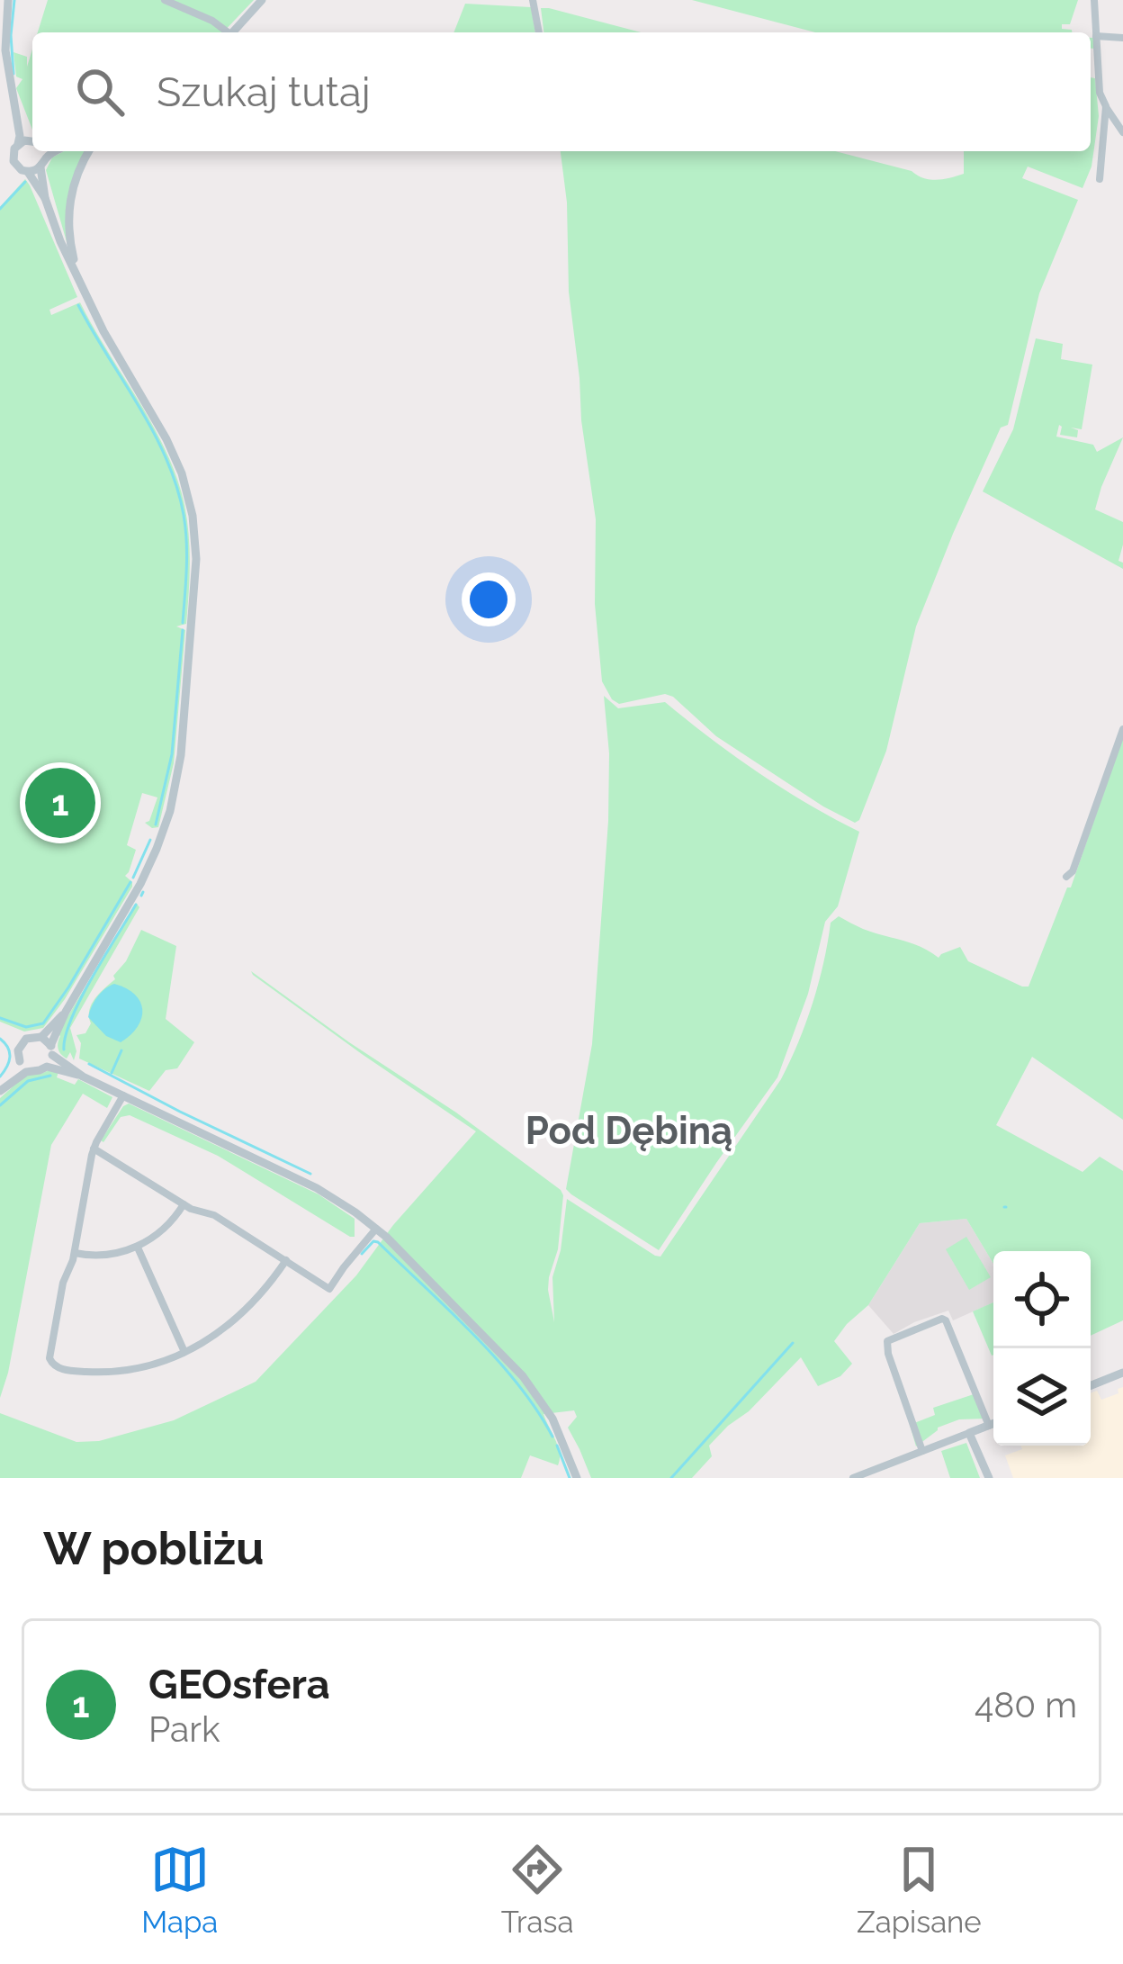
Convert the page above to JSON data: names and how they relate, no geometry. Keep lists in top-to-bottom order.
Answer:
{
  "districts": ["Pod Dębiną"],
  "page": {
    "search": "Szukaj tutaj",
    "pins": "1",
    "heading": "W pobliżu",
    "list": [
      {
        "mark": "1",
        "name": "GEOsfera",
        "note": "Park",
        "value": "480 m"
      }
    ],
    "nav": ["Mapa", "Trasa", "Zapisane"]
  }
}
